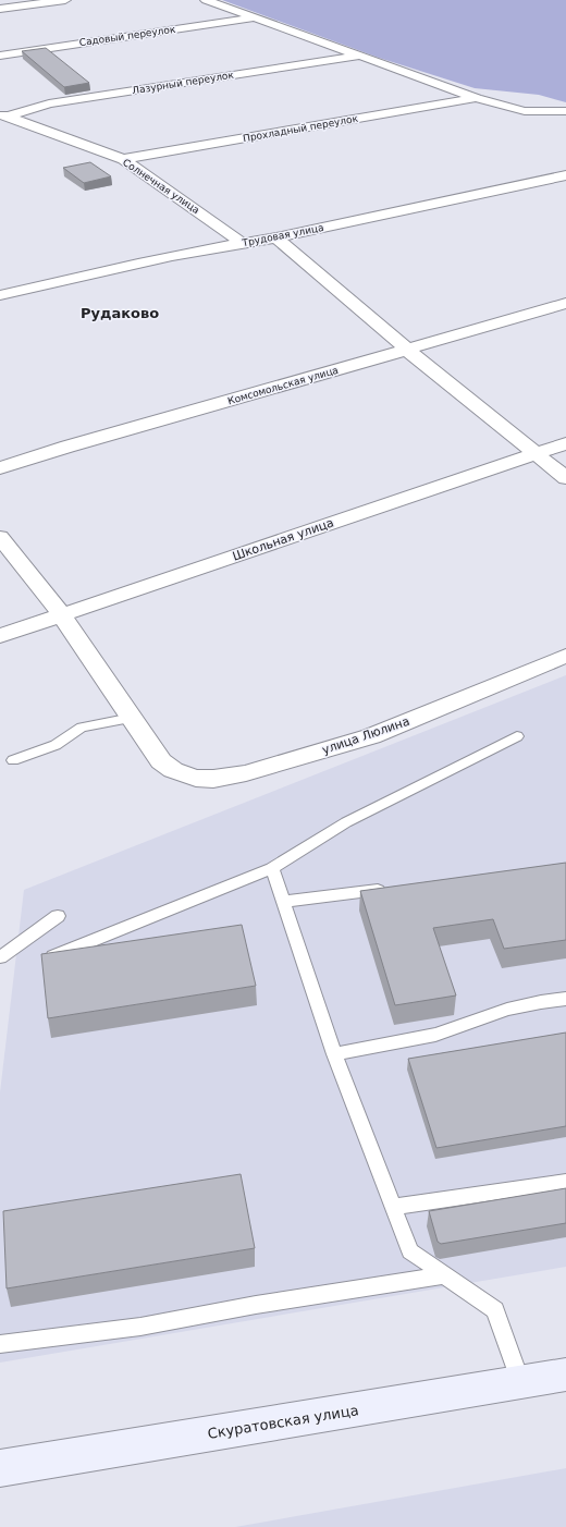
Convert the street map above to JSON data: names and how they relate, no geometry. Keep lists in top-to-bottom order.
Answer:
{
  "streets": {
    "street": [
      "Садовый переулок",
      "Лазурный переулок",
      "Прохладный переулок",
      "Солнечная улица",
      "Трудовая улица",
      "Комсомольская улица",
      "Школьная улица",
      "улица Люлина",
      "Скуратовская улица"
    ]
  },
  "crossings": [
    ["Лазурный переулок", "Солнечная улица"],
    ["Прохладный переулок", "Солнечная улица"],
    ["Солнечная улица", "Трудовая улица"]
  ],
  "districts": ["Рудаково"]
}
